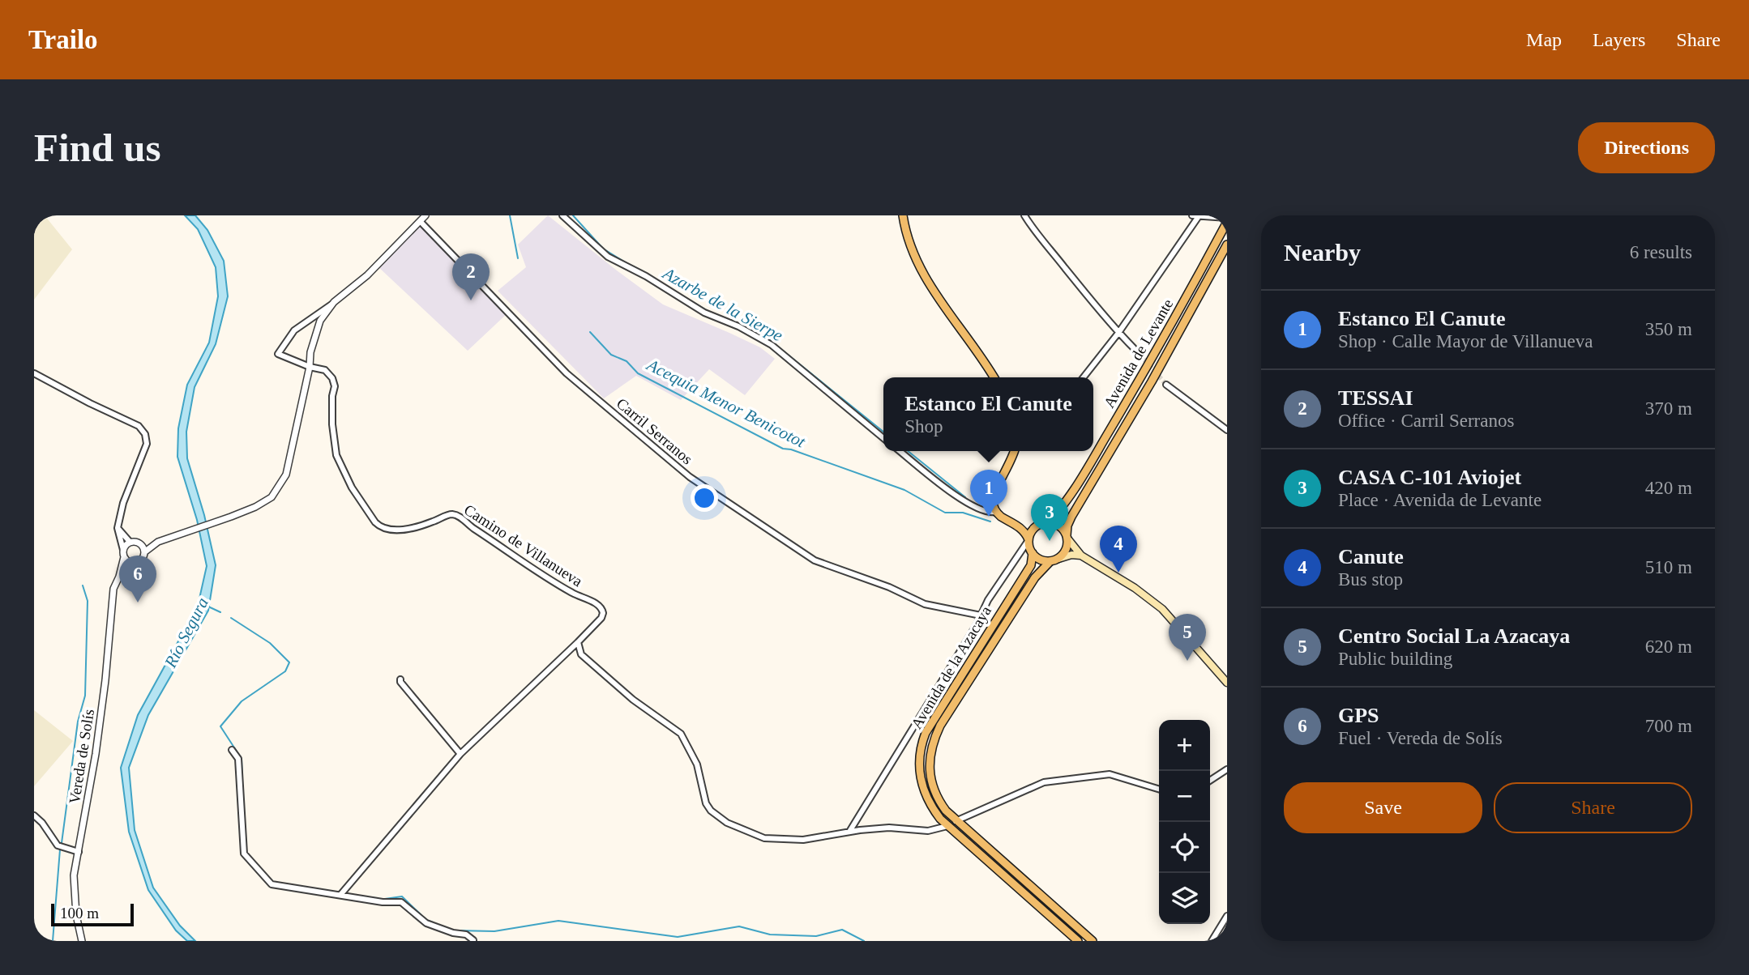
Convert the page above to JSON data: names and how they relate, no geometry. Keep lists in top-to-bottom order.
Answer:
{
  "streets": {
    "main road": ["Avenida de Levante", "Avenida de la Azacaya"],
    "street": ["Carril Serranos", "Camino de Villanueva", "Vereda de Solís"]
  },
  "crossings": [
    ["Avenida de Levante", "Avenida de la Azacaya"]
  ],
  "water": ["Azarbe de la Sierpe", "Acequia Menor Benicotot", "Río Segura"],
  "scale_bar": "100 m",
  "page": {
    "header": "Trailo",
    "nav": ["Map", "Layers", "Share"],
    "buttons": [
      "Directions",
      ["Save", "Share"]
    ],
    "title": "Find us",
    "heading": ["Nearby", "6 results"],
    "pins": [
      "2",
      "1",
      "3",
      "4",
      "6",
      "5"
    ],
    "list": [
      {
        "mark": "1",
        "name": "Estanco El Canute",
        "note": "Shop · Calle Mayor de Villanueva",
        "value": "350 m"
      },
      {
        "mark": "2",
        "name": "TESSAI",
        "note": "Office · Carril Serranos",
        "value": "370 m"
      },
      {
        "mark": "3",
        "name": "CASA C-101 Aviojet",
        "note": "Place · Avenida de Levante",
        "value": "420 m"
      },
      {
        "mark": "4",
        "name": "Canute",
        "note": "Bus stop",
        "value": "510 m"
      },
      {
        "mark": "5",
        "name": "Centro Social La Azacaya",
        "note": "Public building",
        "value": "620 m"
      },
      {
        "mark": "6",
        "name": "GPS",
        "note": "Fuel · Vereda de Solís",
        "value": "700 m"
      }
    ],
    "popup": ["Estanco El Canute", "Shop"],
    "map_buttons": ["+", "−"],
    "scale": "100 m"
  }
}
